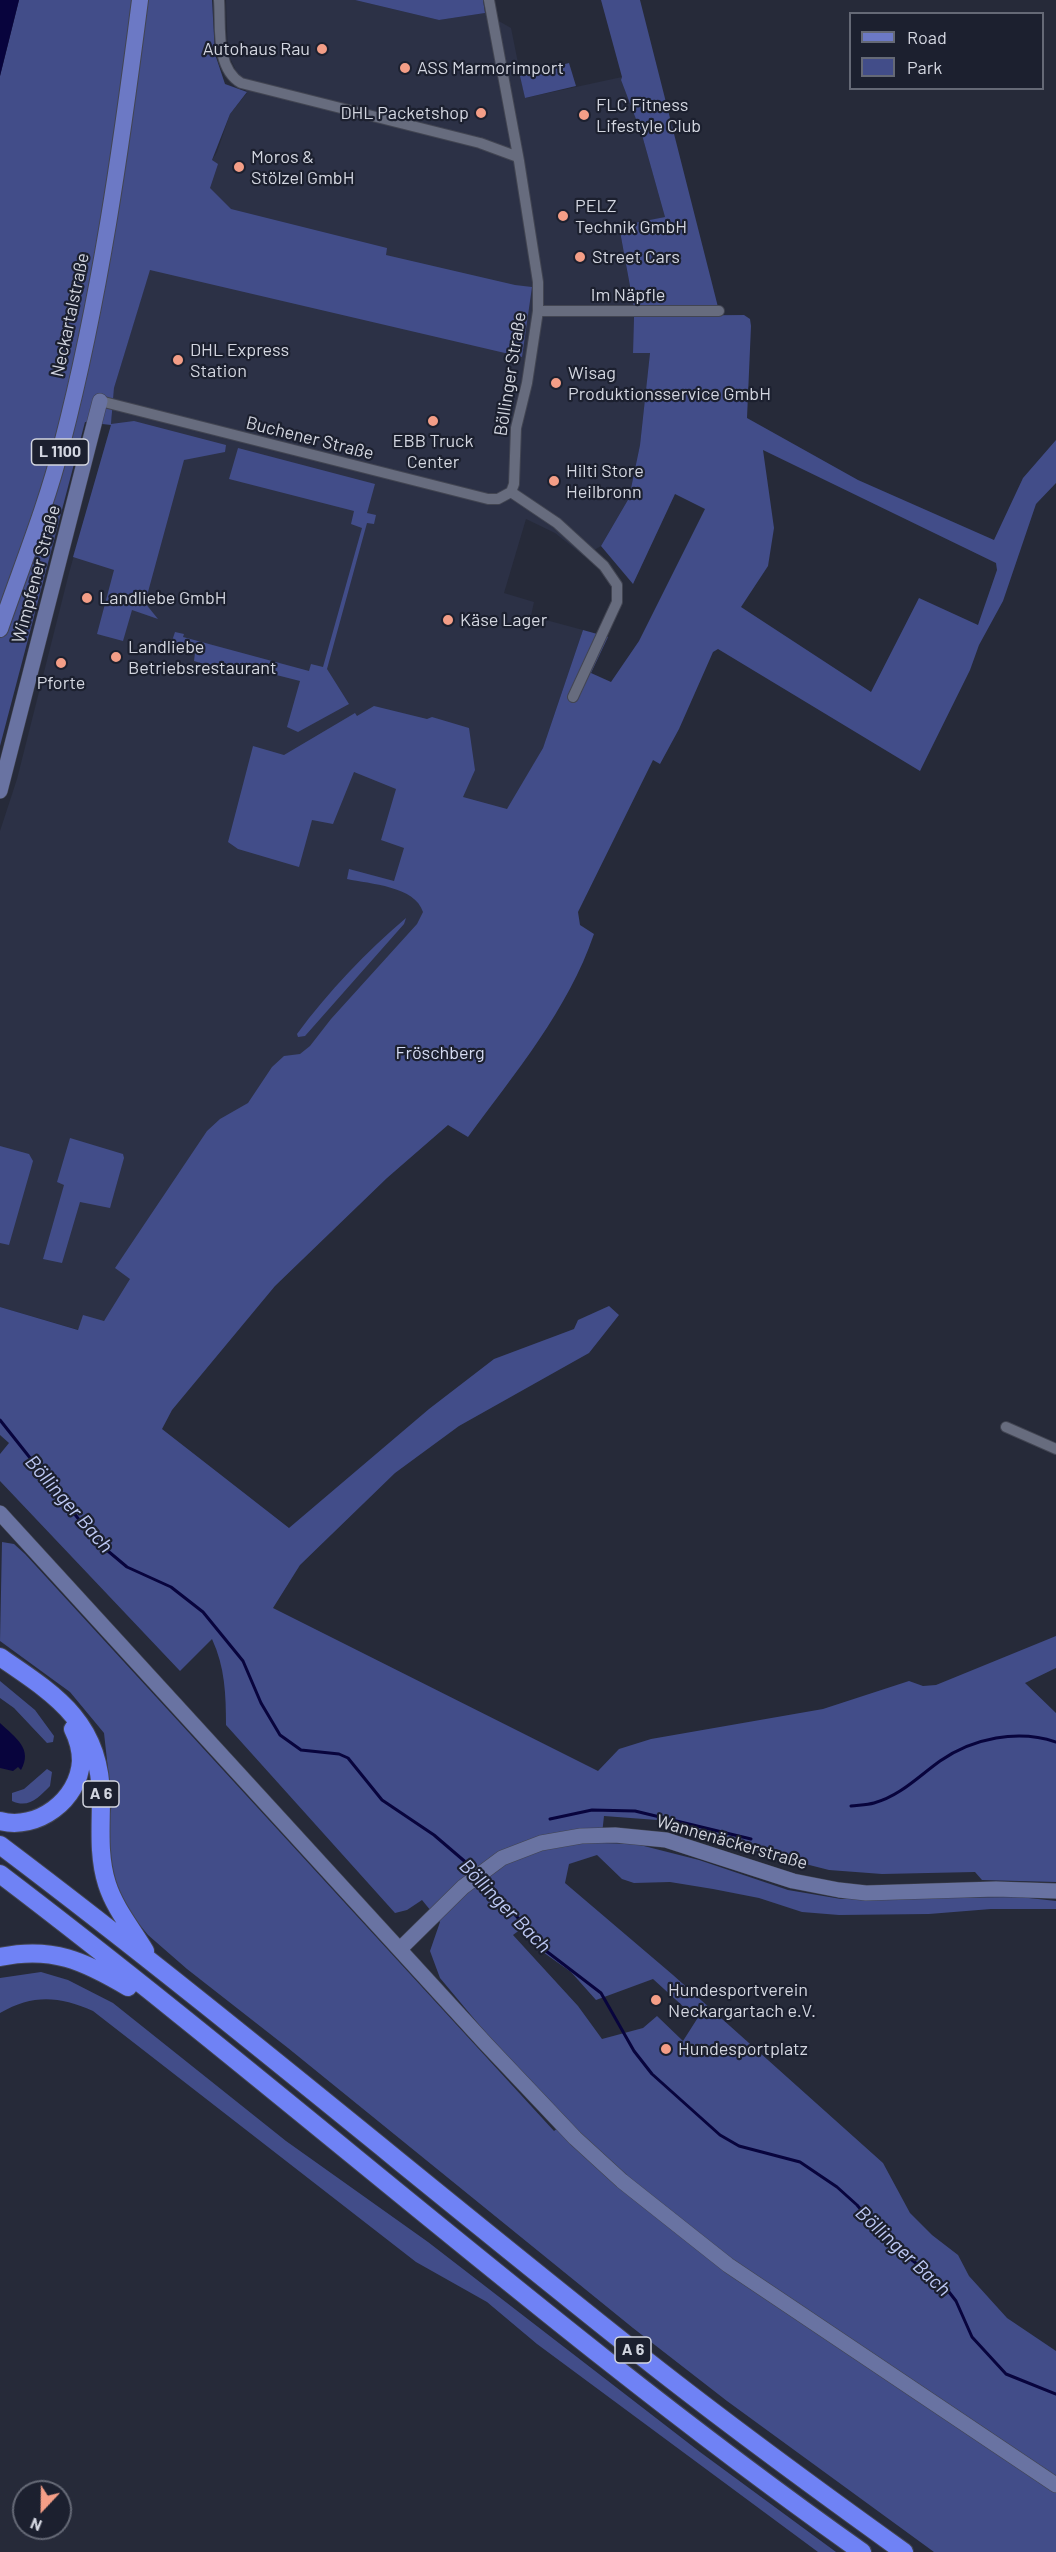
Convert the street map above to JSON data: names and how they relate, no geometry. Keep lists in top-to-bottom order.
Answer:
{
  "streets": {
    "highway": ["A 6"],
    "main road": ["Neckartalstraße", "L 1100"],
    "street": [
      "Im Näpfle",
      "Böllinger Straße",
      "Buchener Straße",
      "Wimpfener Straße",
      "Wannenäckerstraße"
    ]
  },
  "crossings": [
    ["Im Näpfle", "Böllinger Straße"],
    ["Böllinger Straße", "Buchener Straße"],
    ["Buchener Straße", "Wimpfener Straße"]
  ],
  "water": ["Böllinger Bach"],
  "parks": ["Fröschberg"],
  "places": [
    "Autohaus Rau",
    "ASS Marmorimport",
    "DHL Packetshop",
    "FLC Fitness Lifestyle Club",
    "Moros & Stölzel GmbH",
    "PELZ Technik GmbH",
    "Street Cars",
    "DHL Express Station",
    "Wisag Produktionsservice GmbH",
    "EBB Truck Center",
    "Hilti Store Heilbronn",
    "Landliebe GmbH",
    "Käse Lager",
    "Landliebe Betriebsrestaurant",
    "Pforte",
    "Hundesportverein Neckargartach e.V.",
    "Hundesportplatz"
  ],
  "legend": ["Road", "Park"],
  "north": "bottom"
}
